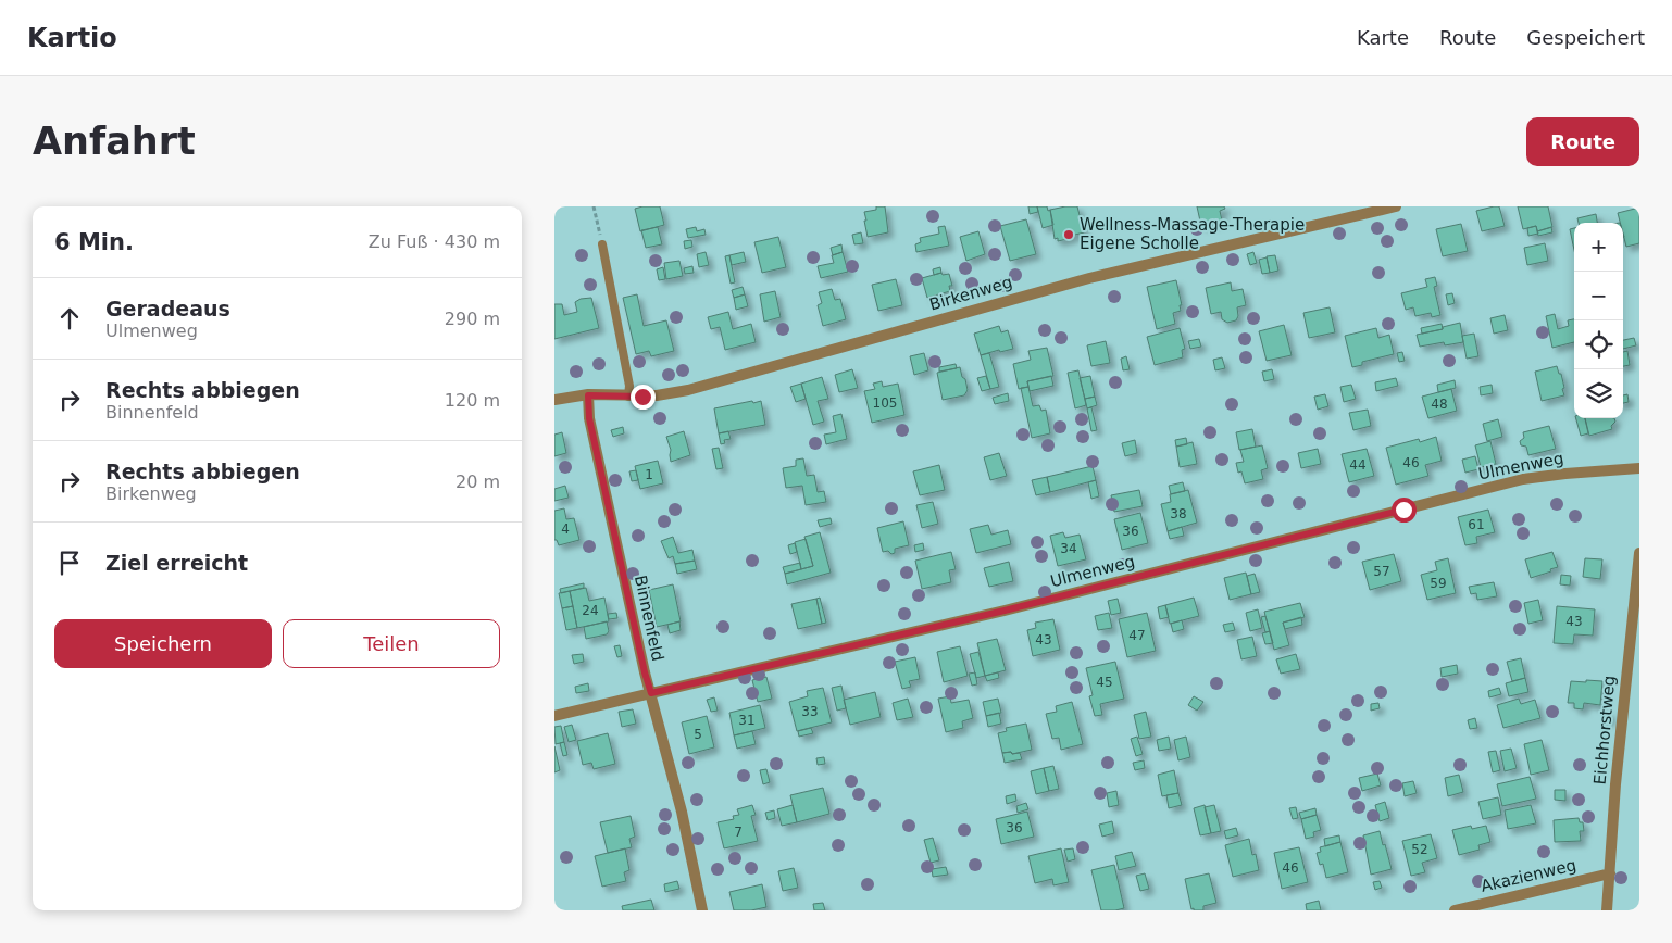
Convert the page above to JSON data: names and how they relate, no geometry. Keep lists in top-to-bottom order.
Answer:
{
  "streets": {
    "street": [
      "Birkenweg",
      "Ulmenweg",
      "Binnenfeld",
      "Eichhorstweg",
      "Akazienweg"
    ]
  },
  "crossings": [
    ["Birkenweg", "Binnenfeld"],
    ["Ulmenweg", "Binnenfeld"],
    ["Eichhorstweg", "Akazienweg"]
  ],
  "places": ["Wellness-Massage-Therapie Eigene Scholle"],
  "house_numbers": [
    "105",
    "48",
    "46",
    "44",
    "1",
    "38",
    "61",
    "4",
    "36",
    "34",
    "57",
    "59",
    "24",
    "43",
    "47",
    "43",
    "45",
    "33",
    "31",
    "5",
    "36",
    "7",
    "52",
    "46"
  ],
  "page": {
    "header": "Kartio",
    "nav": ["Karte", "Route", "Gespeichert"],
    "buttons": [
      "Route",
      ["Speichern", "Teilen"]
    ],
    "title": "Anfahrt",
    "heading": ["6 Min.", "Zu Fuß · 430 m"],
    "map_buttons": ["+", "−"],
    "list": [
      ["Geradeaus", "Ulmenweg", "290 m"],
      ["Rechts abbiegen", "Binnenfeld", "120 m"],
      ["Rechts abbiegen", "Birkenweg", "20 m"],
      "Ziel erreicht"
    ]
  }
}
